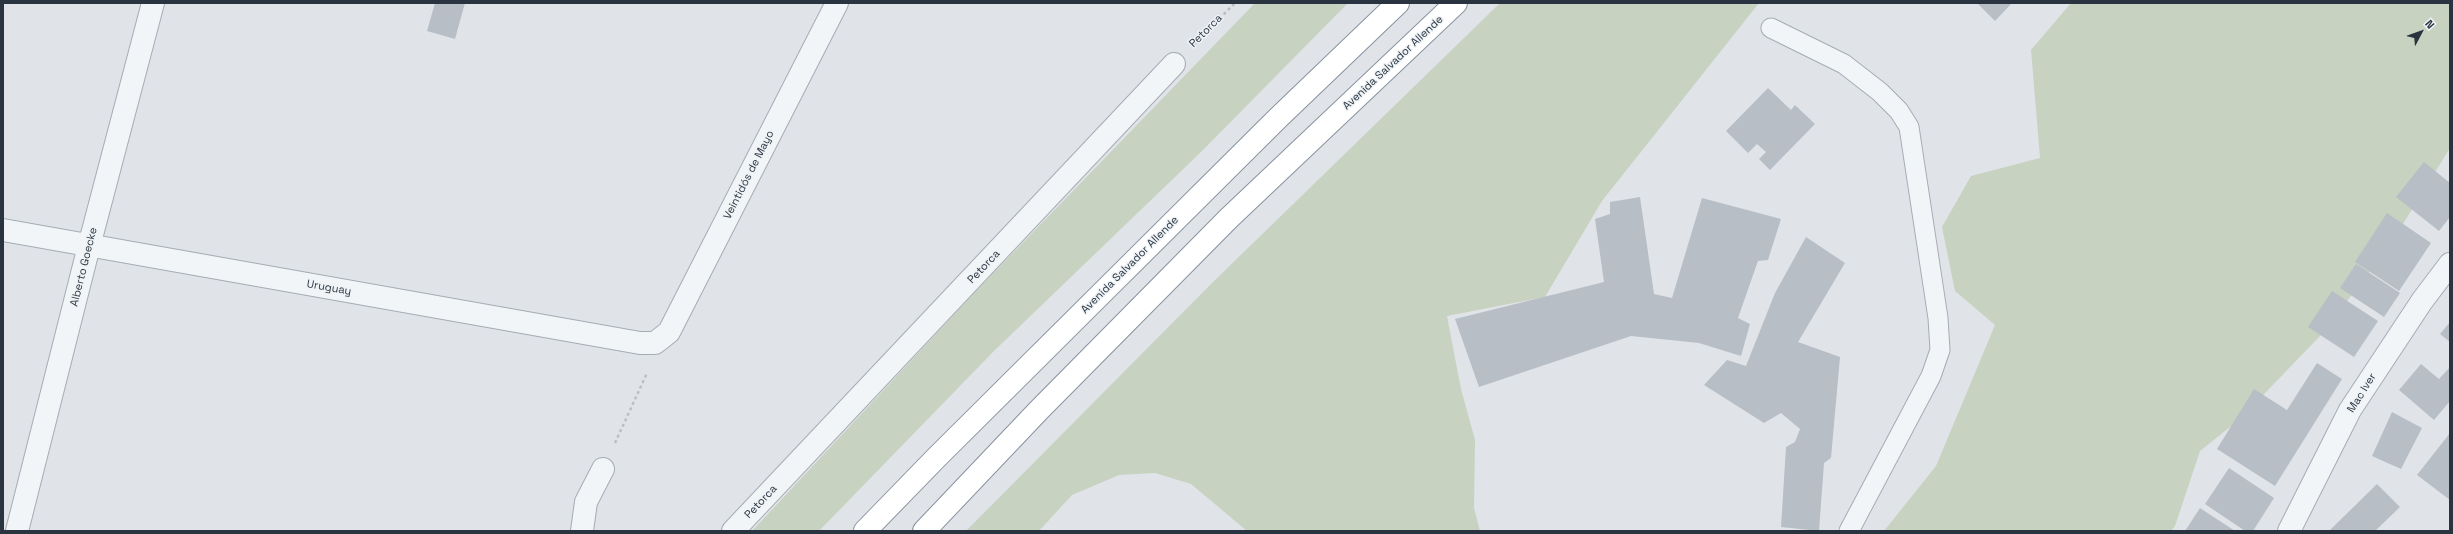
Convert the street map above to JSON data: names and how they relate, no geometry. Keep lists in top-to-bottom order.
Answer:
{
  "streets": {
    "highway": ["Avenida Salvador Allende"],
    "street": [
      "Petorca",
      "Veintidós de Mayo",
      "Alberto Goecke",
      "Uruguay",
      "Mac Iver"
    ]
  },
  "crossings": [
    ["Veintidós de Mayo", "Uruguay"],
    ["Alberto Goecke", "Uruguay"]
  ],
  "north": "top right"
}
